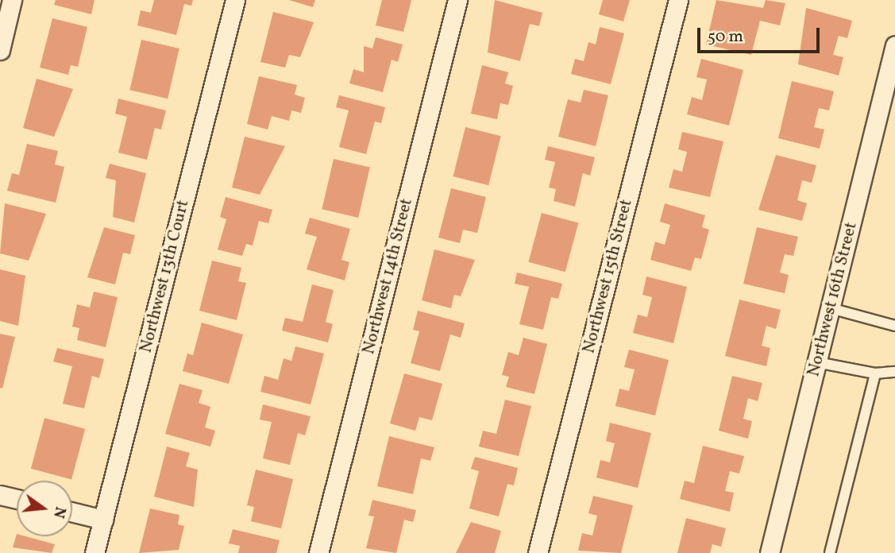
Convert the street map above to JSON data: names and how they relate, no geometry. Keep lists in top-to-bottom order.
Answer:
{
  "streets": {
    "street": [
      "Northwest 13th Court",
      "Northwest 14th Street",
      "Northwest 15th Street",
      "Northwest 16th Street"
    ]
  },
  "scale_bar": "50 m",
  "north": "right"
}
